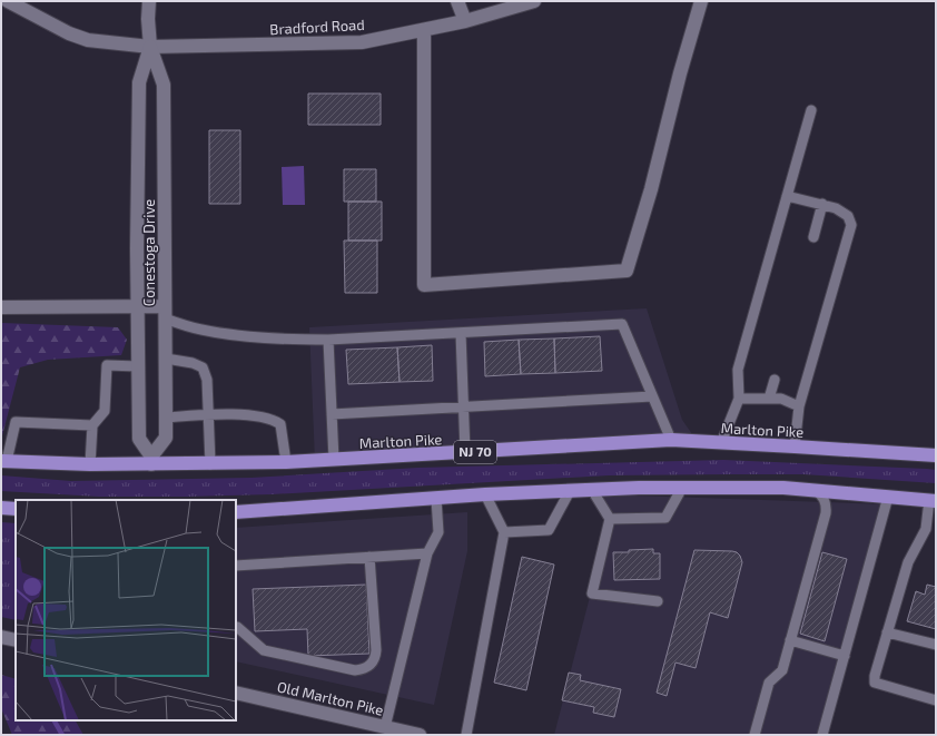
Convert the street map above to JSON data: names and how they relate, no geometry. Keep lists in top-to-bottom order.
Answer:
{
  "streets": {
    "highway": ["Marlton Pike", "NJ 70"],
    "street": ["Bradford Road", "Conestoga Drive", "Old Marlton Pike"]
  },
  "crossings": [
    ["Bradford Road", "Conestoga Drive"],
    ["Conestoga Drive", "Marlton Pike"]
  ]
}
